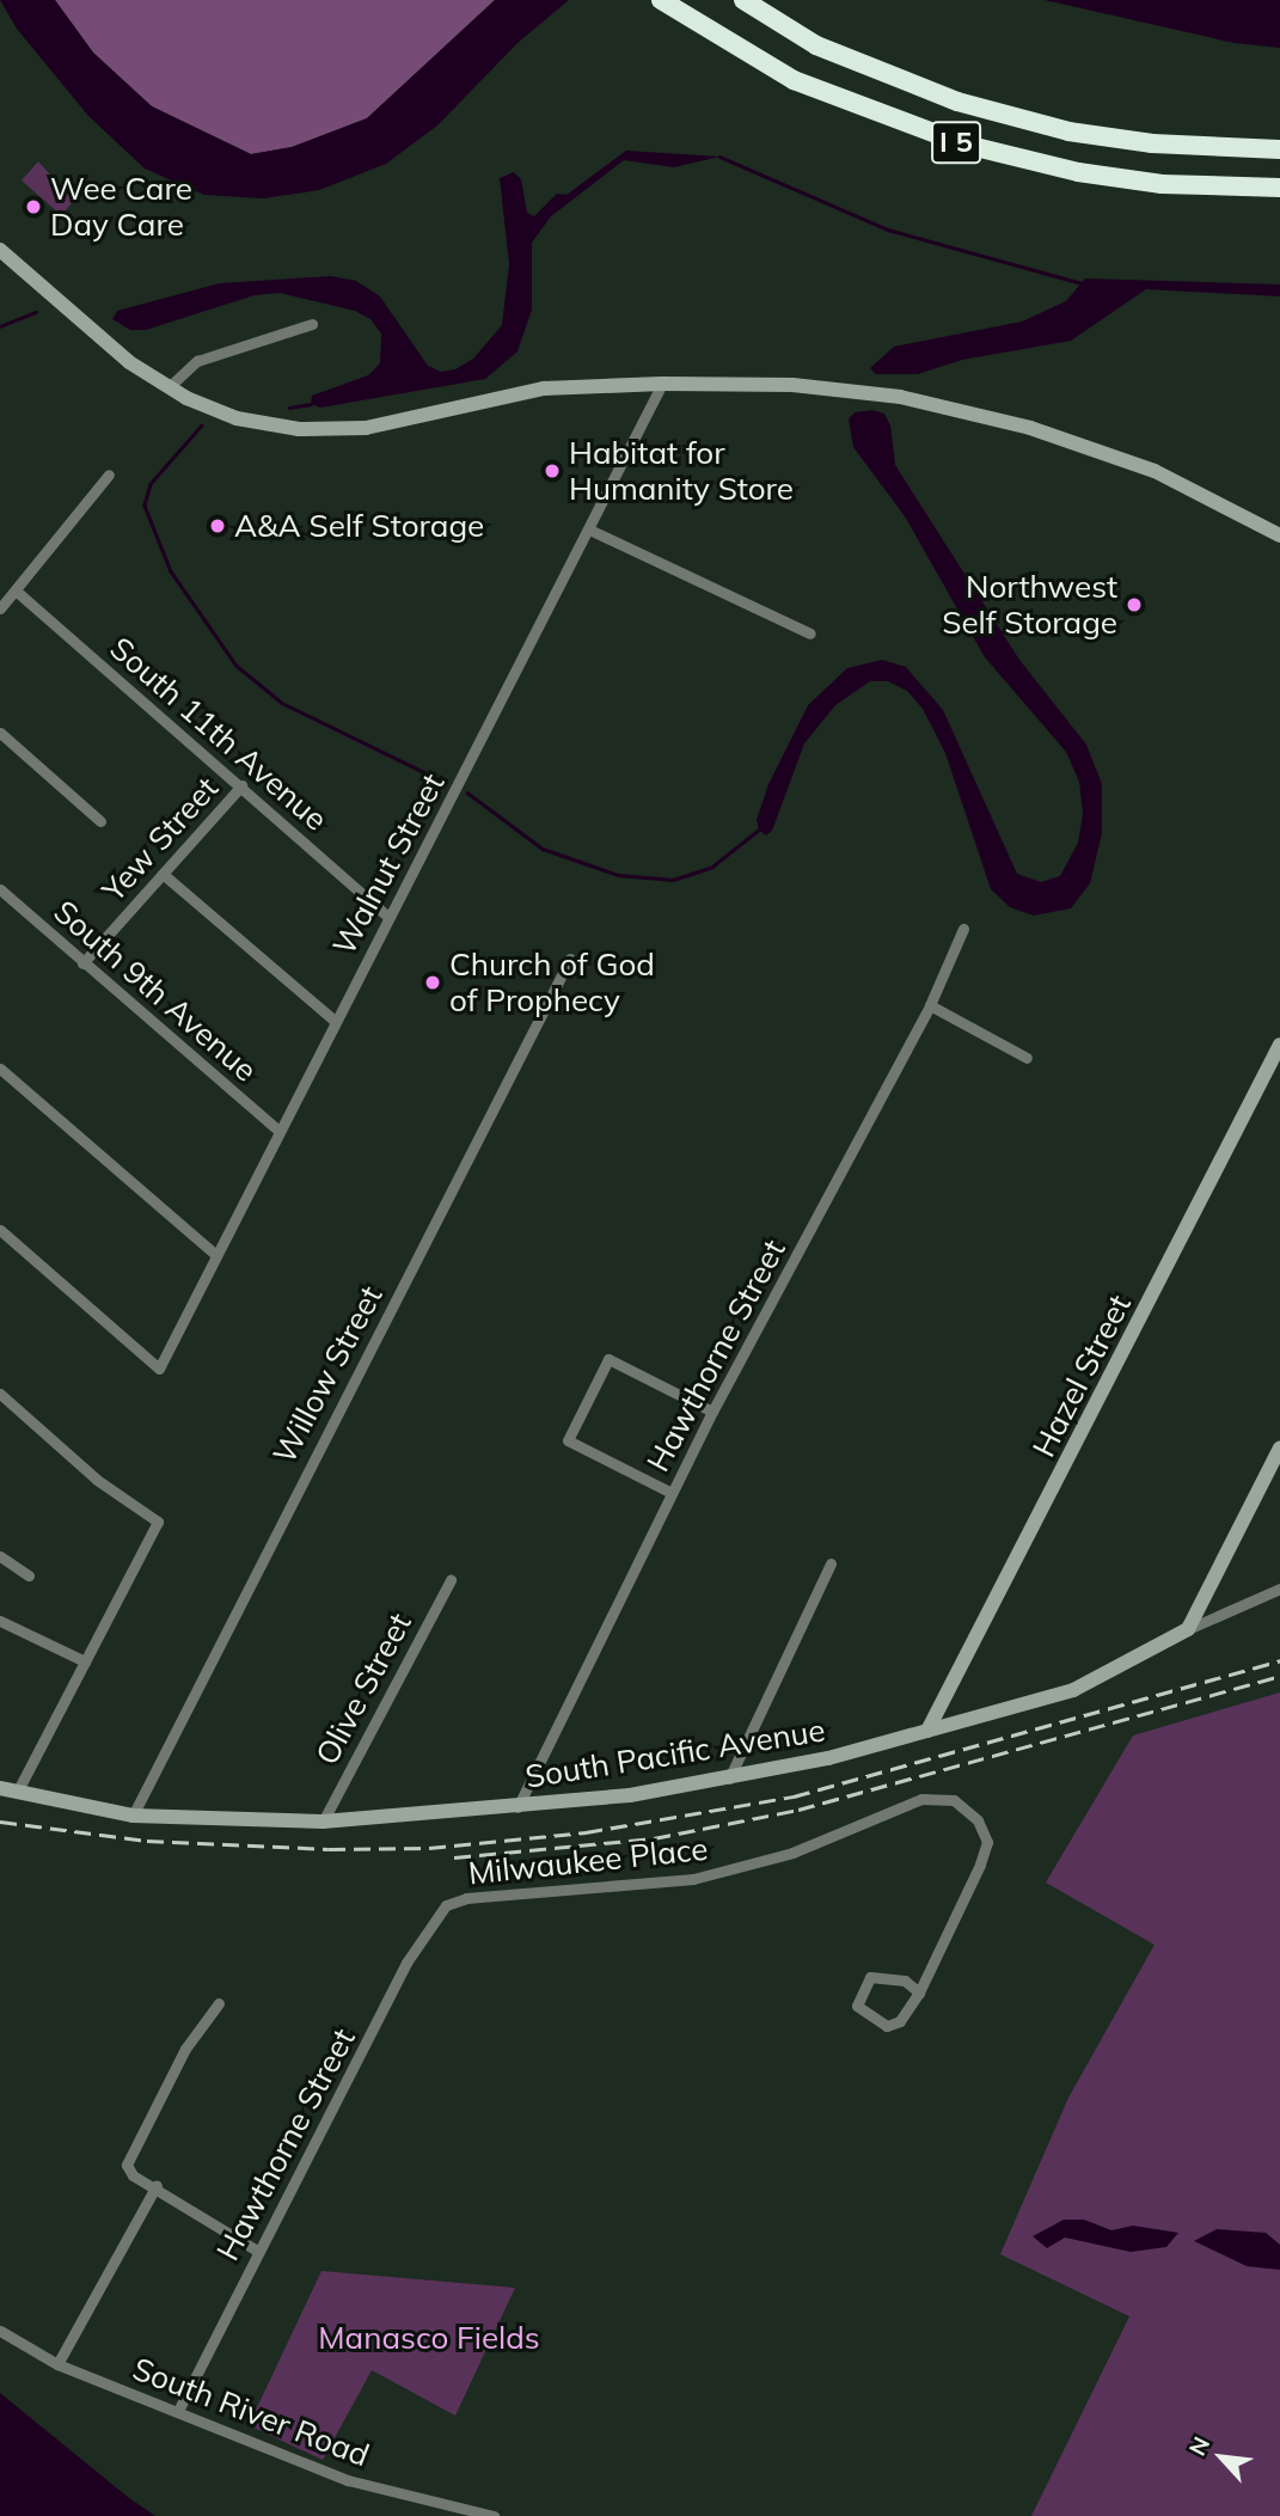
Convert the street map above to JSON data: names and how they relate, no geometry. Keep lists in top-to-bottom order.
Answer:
{
  "streets": {
    "highway": ["I 5"],
    "street": [
      "South 11th Avenue",
      "Yew Street",
      "Walnut Street",
      "South 9th Avenue",
      "Hawthorne Street",
      "Willow Street",
      "Hazel Street",
      "Olive Street",
      "South Pacific Avenue",
      "Milwaukee Place",
      "South River Road"
    ]
  },
  "crossings": [
    ["South 11th Avenue", "Yew Street"],
    ["South 11th Avenue", "Walnut Street"],
    ["Yew Street", "South 9th Avenue"],
    ["Walnut Street", "South 9th Avenue"],
    ["Hawthorne Street", "South Pacific Avenue"],
    ["Hawthorne Street", "Milwaukee Place"],
    ["Hawthorne Street", "South River Road"],
    ["Willow Street", "South Pacific Avenue"],
    ["Hazel Street", "South Pacific Avenue"],
    ["Olive Street", "South Pacific Avenue"]
  ],
  "parks": ["Manasco Fields"],
  "places": [
    "Wee Care Day Care",
    "Habitat for Humanity Store",
    "A&A Self Storage",
    "Northwest Self Storage",
    "Church of God of Prophecy"
  ],
  "north": "top left"
}
